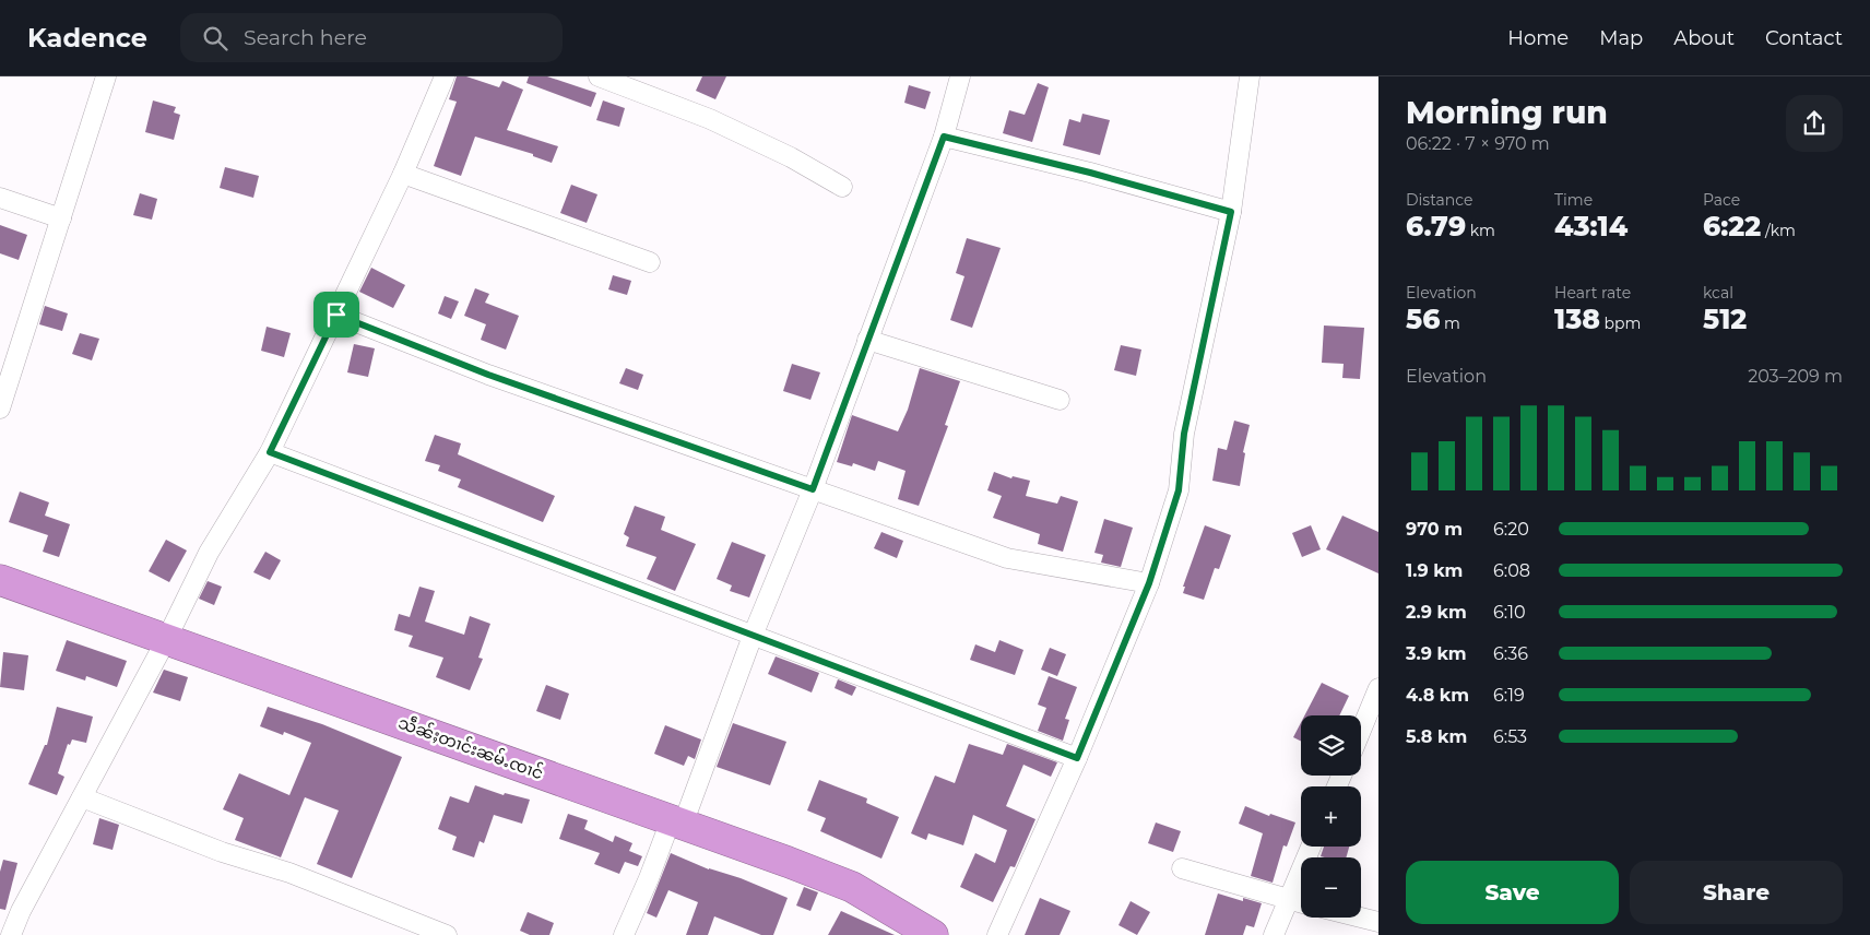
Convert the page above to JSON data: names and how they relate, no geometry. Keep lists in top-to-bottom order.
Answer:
{
  "streets": {
    "highway": ["သဵၼ်ႈတၢင်းၼမ်ႉၸၢင်"]
  },
  "page": {
    "header": "Kadence",
    "search": "Search here",
    "nav": [
      "Home",
      "Map",
      "About",
      "Contact"
    ],
    "heading": ["Morning run", "06:22 · 7 × 970 m"],
    "stats": [
      ["Distance", "6.79 km"],
      ["Time", "43:14"],
      ["Pace", "6:22 /km"],
      ["Elevation", "56 m"],
      ["Heart rate", "138 bpm"],
      ["kcal", "512"]
    ],
    "chart": ["Elevation", "203–209 m"],
    "list": [
      {
        "name": "970 m",
        "note": "6:20"
      },
      {
        "name": "1.9 km",
        "note": "6:08"
      },
      {
        "name": "2.9 km",
        "note": "6:10"
      },
      {
        "name": "3.9 km",
        "note": "6:36"
      },
      {
        "name": "4.8 km",
        "note": "6:19"
      },
      {
        "name": "5.8 km",
        "note": "6:53"
      }
    ],
    "map_buttons": ["+", "−"],
    "buttons": ["Save", "Share"]
  }
}
